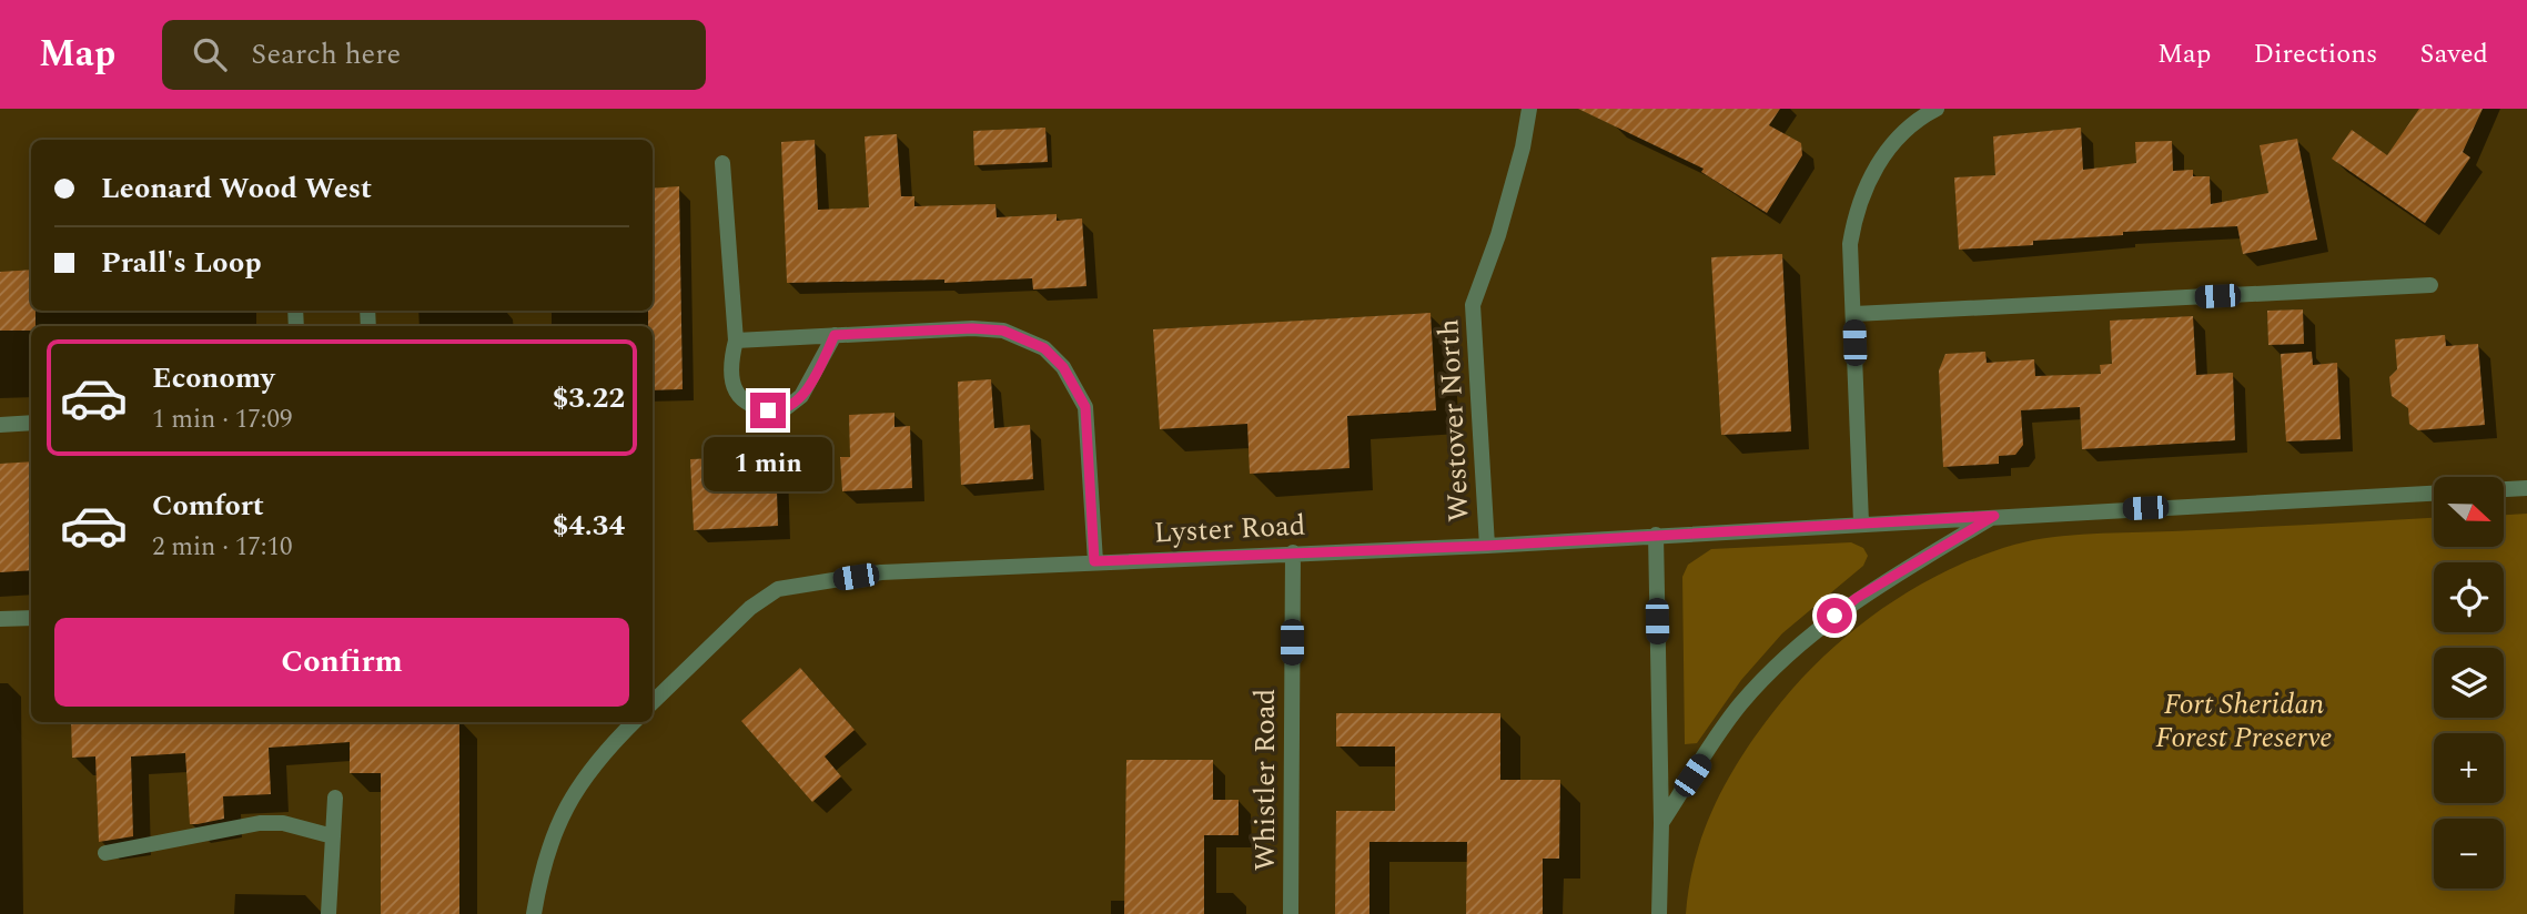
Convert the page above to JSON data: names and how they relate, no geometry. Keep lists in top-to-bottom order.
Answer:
{
  "streets": {
    "street": ["Westover North", "Lyster Road", "Whistler Road"]
  },
  "crossings": [
    ["Westover North", "Lyster Road"],
    ["Lyster Road", "Whistler Road"]
  ],
  "parks": ["Fort Sheridan Forest Preserve"],
  "north": "right",
  "page": {
    "header": "Map",
    "search": "Search here",
    "nav": ["Map", "Directions", "Saved"],
    "banner": ["Leonard Wood West", "Prall's Loop"],
    "list": [
      {
        "name": "Economy",
        "note": "1 min · 17:09",
        "value": "$3.22"
      },
      {
        "name": "Comfort",
        "note": "2 min · 17:10",
        "value": "$4.34"
      }
    ],
    "bubble": "1 min",
    "map_buttons": ["+", "−"],
    "buttons": "Confirm"
  }
}
